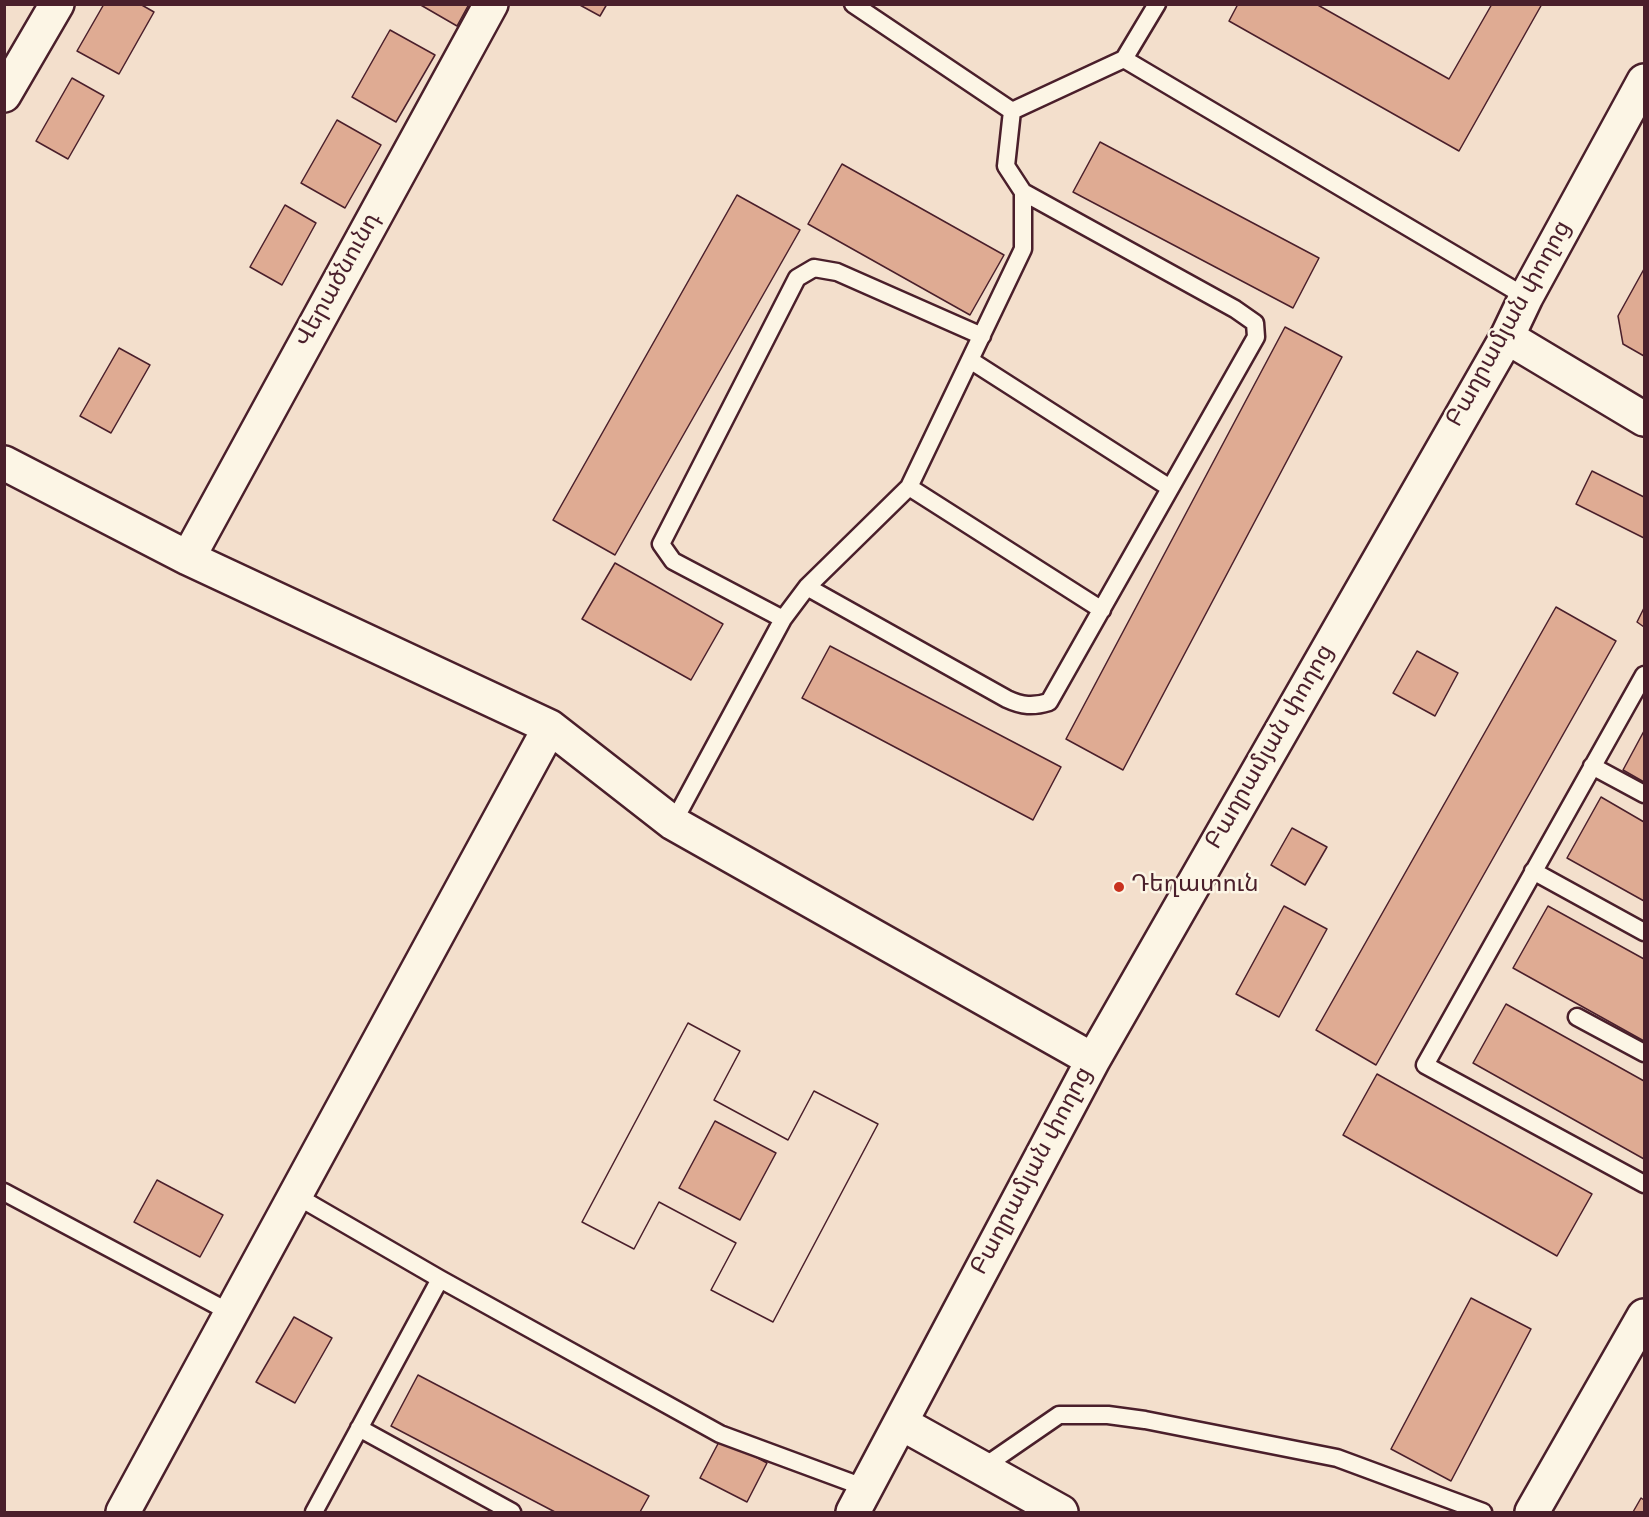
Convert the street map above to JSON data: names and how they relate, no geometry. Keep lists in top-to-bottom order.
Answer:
{
  "streets": {
    "street": ["Վերածնունդ", "Բաղրամյան փողոց"]
  },
  "places": ["Դեղատուն"]
}
